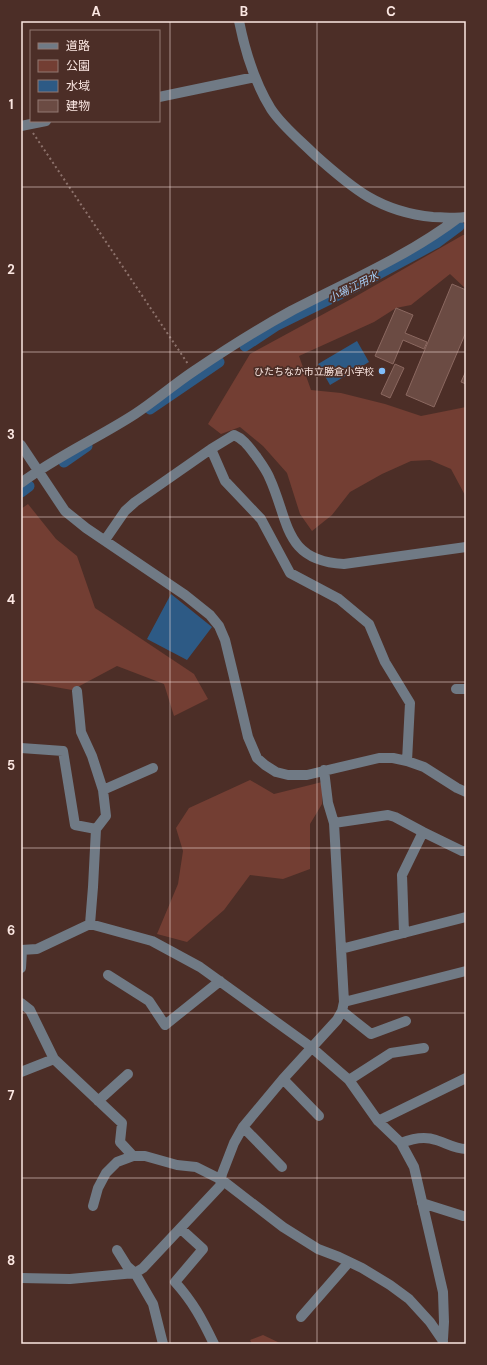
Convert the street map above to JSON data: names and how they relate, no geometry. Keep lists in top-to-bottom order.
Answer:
{
  "water": ["小場江用水"],
  "places": ["ひたちなか市立勝倉小学校"],
  "legend": [
    "道路",
    "公園",
    "水域",
    "建物"
  ],
  "grid": {
    "columns": ["A", "B", "C"],
    "rows": [
      "1",
      "2",
      "3",
      "4",
      "5",
      "6",
      "7",
      "8"
    ]
  }
}
